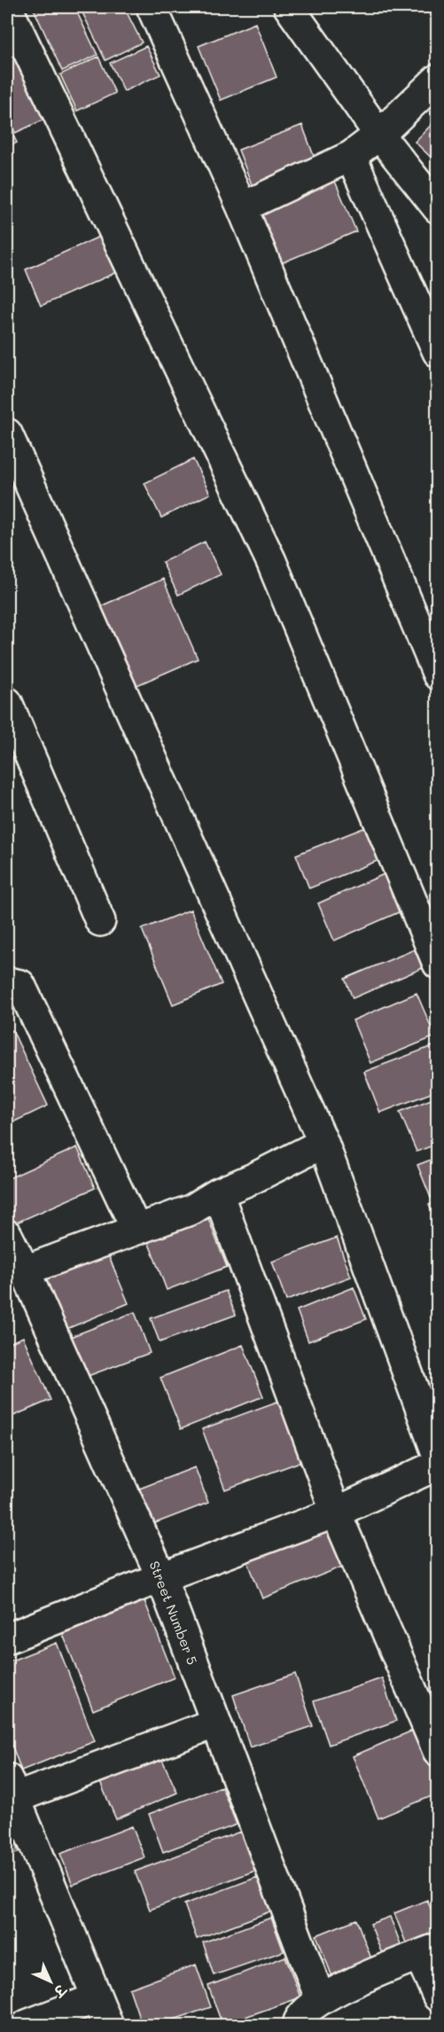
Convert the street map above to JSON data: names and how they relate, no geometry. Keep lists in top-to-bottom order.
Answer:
{
  "streets": {
    "street": ["Street Number 5"]
  },
  "north": "bottom right"
}
